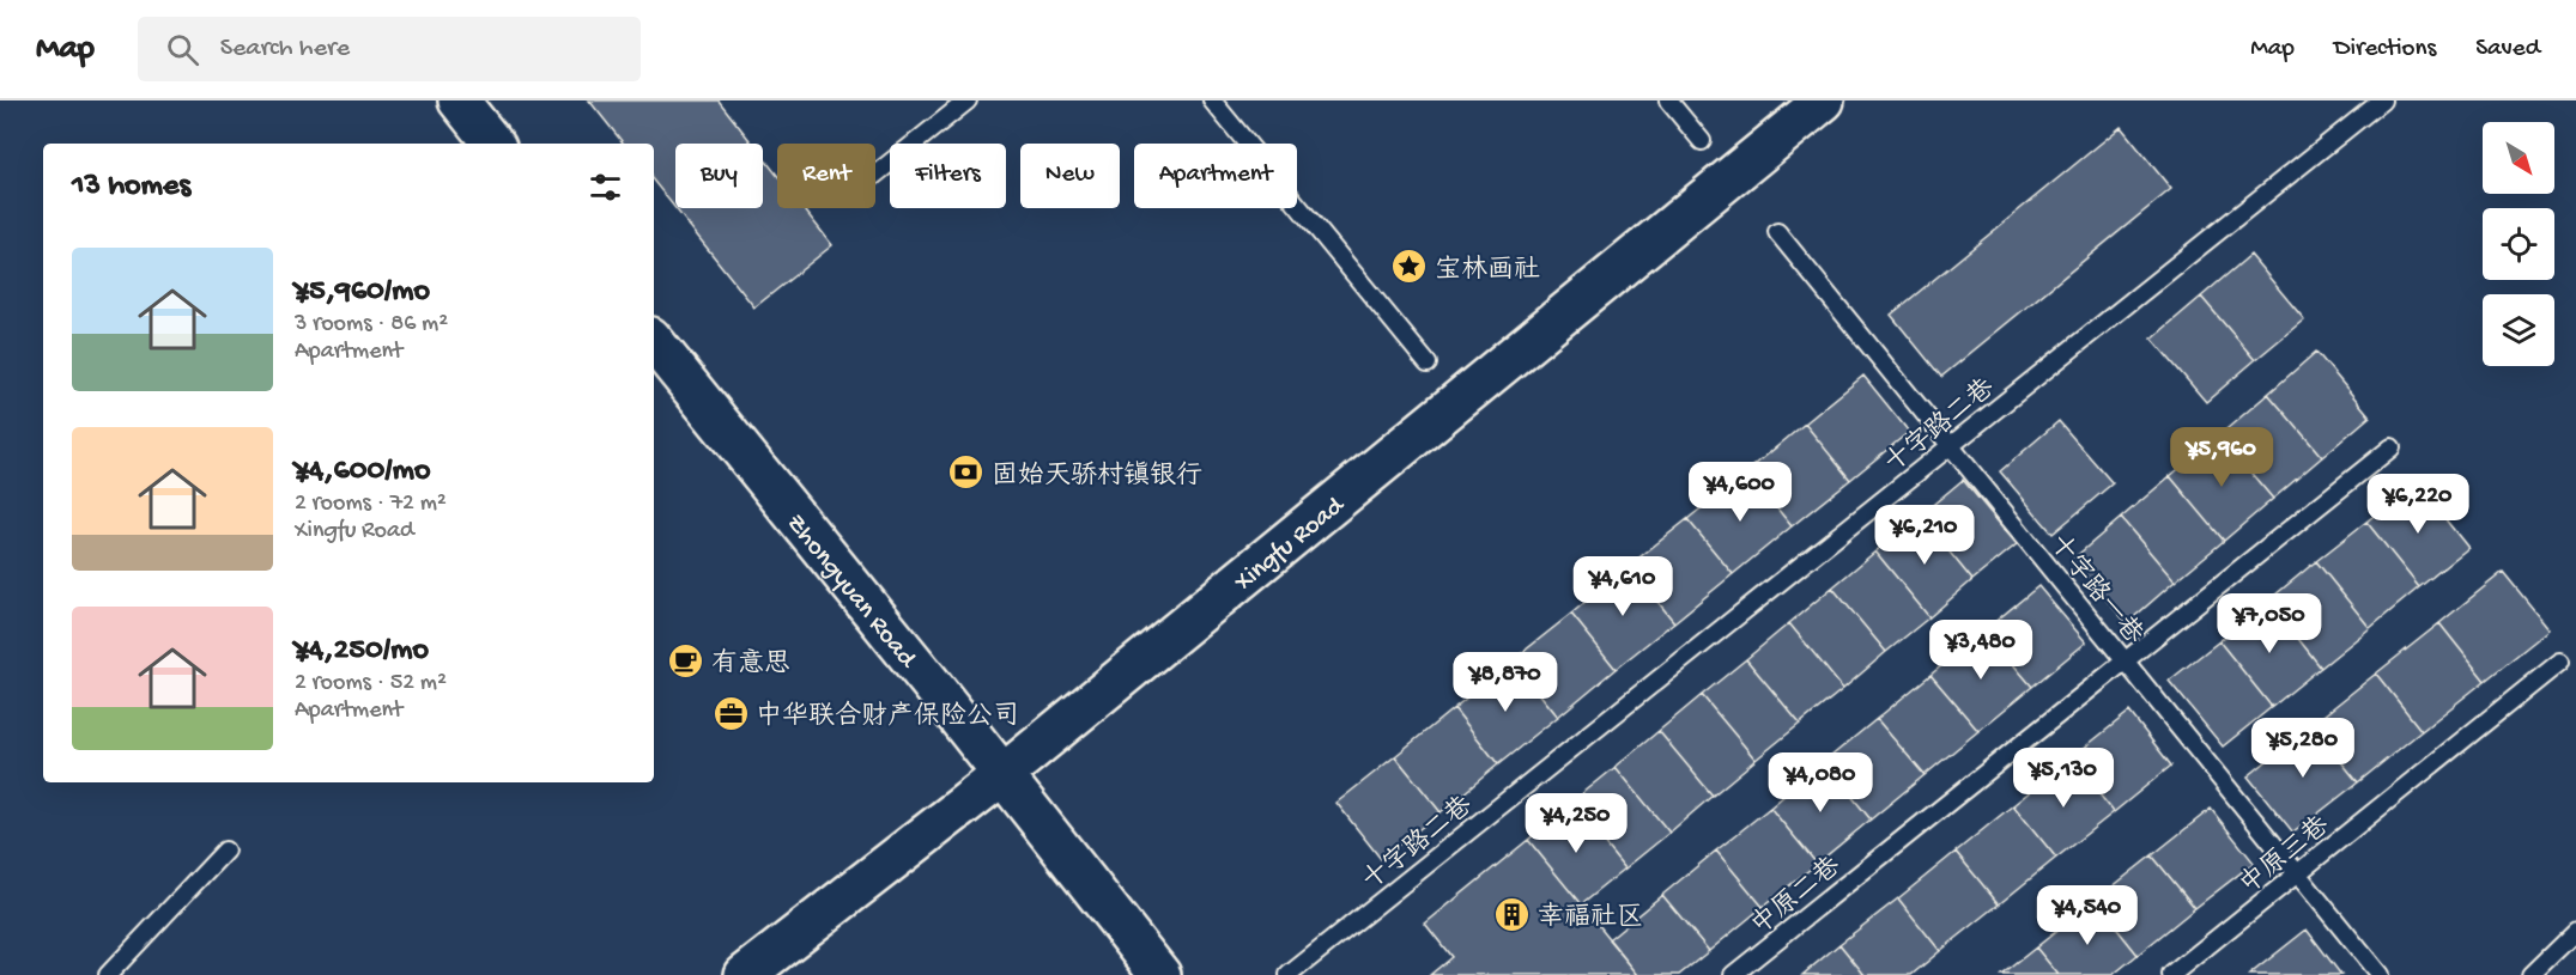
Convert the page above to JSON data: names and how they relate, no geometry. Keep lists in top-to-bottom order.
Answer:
{
  "streets": {
    "street": ["Xingfu Road", "Zhongyuan Road"],
    "lane": [
      "十字路二巷",
      "十字路一巷",
      "中原三巷",
      "中原二巷"
    ]
  },
  "crossings": [
    ["十字路二巷", "十字路一巷"],
    ["Xingfu Road", "Zhongyuan Road"],
    ["十字路一巷", "中原三巷"],
    ["十字路一巷", "中原二巷"]
  ],
  "places": {
    "place": ["宝林画社"],
    "bank": ["固始天骄村镇银行"],
    "cafe": ["有意思"],
    "office": ["中华联合财产保险公司"],
    "building": ["幸福社区"]
  },
  "north": "bottom right",
  "page": {
    "header": "Map",
    "search": "Search here",
    "nav": ["Map", "Directions", "Saved"],
    "chip": [
      "Buy",
      "Rent",
      "Filters",
      "New",
      "Apartment"
    ],
    "heading": "13 homes",
    "list": [
      {
        "name": "¥5,960/mo",
        "note": "3 rooms · 86 m² · Apartment"
      },
      {
        "name": "¥4,600/mo",
        "note": "2 rooms · 72 m² · Xingfu Road"
      },
      {
        "name": "¥4,250/mo",
        "note": "2 rooms · 52 m² · Apartment"
      }
    ],
    "price": [
      "¥5,960",
      "¥4,600",
      "¥6,220",
      "¥6,210",
      "¥4,610",
      "¥7,050",
      "¥3,480",
      "¥8,870",
      "¥5,280",
      "¥5,130",
      "¥4,080",
      "¥4,250",
      "¥4,540"
    ]
  }
}
